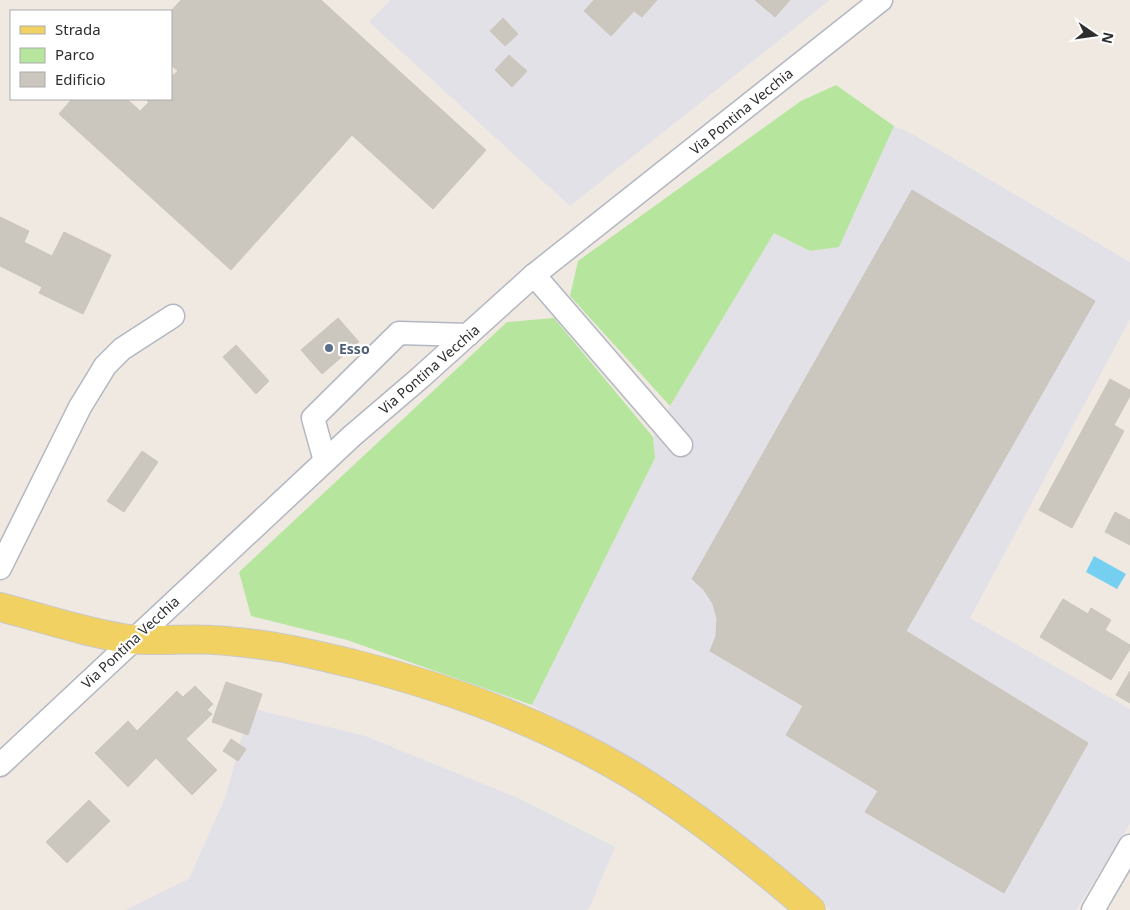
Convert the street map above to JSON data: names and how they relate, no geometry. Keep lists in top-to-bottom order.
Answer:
{
  "streets": {
    "street": ["Via Pontina Vecchia"]
  },
  "places": ["Esso"],
  "legend": ["Strada", "Parco", "Edificio"],
  "north": "right"
}
